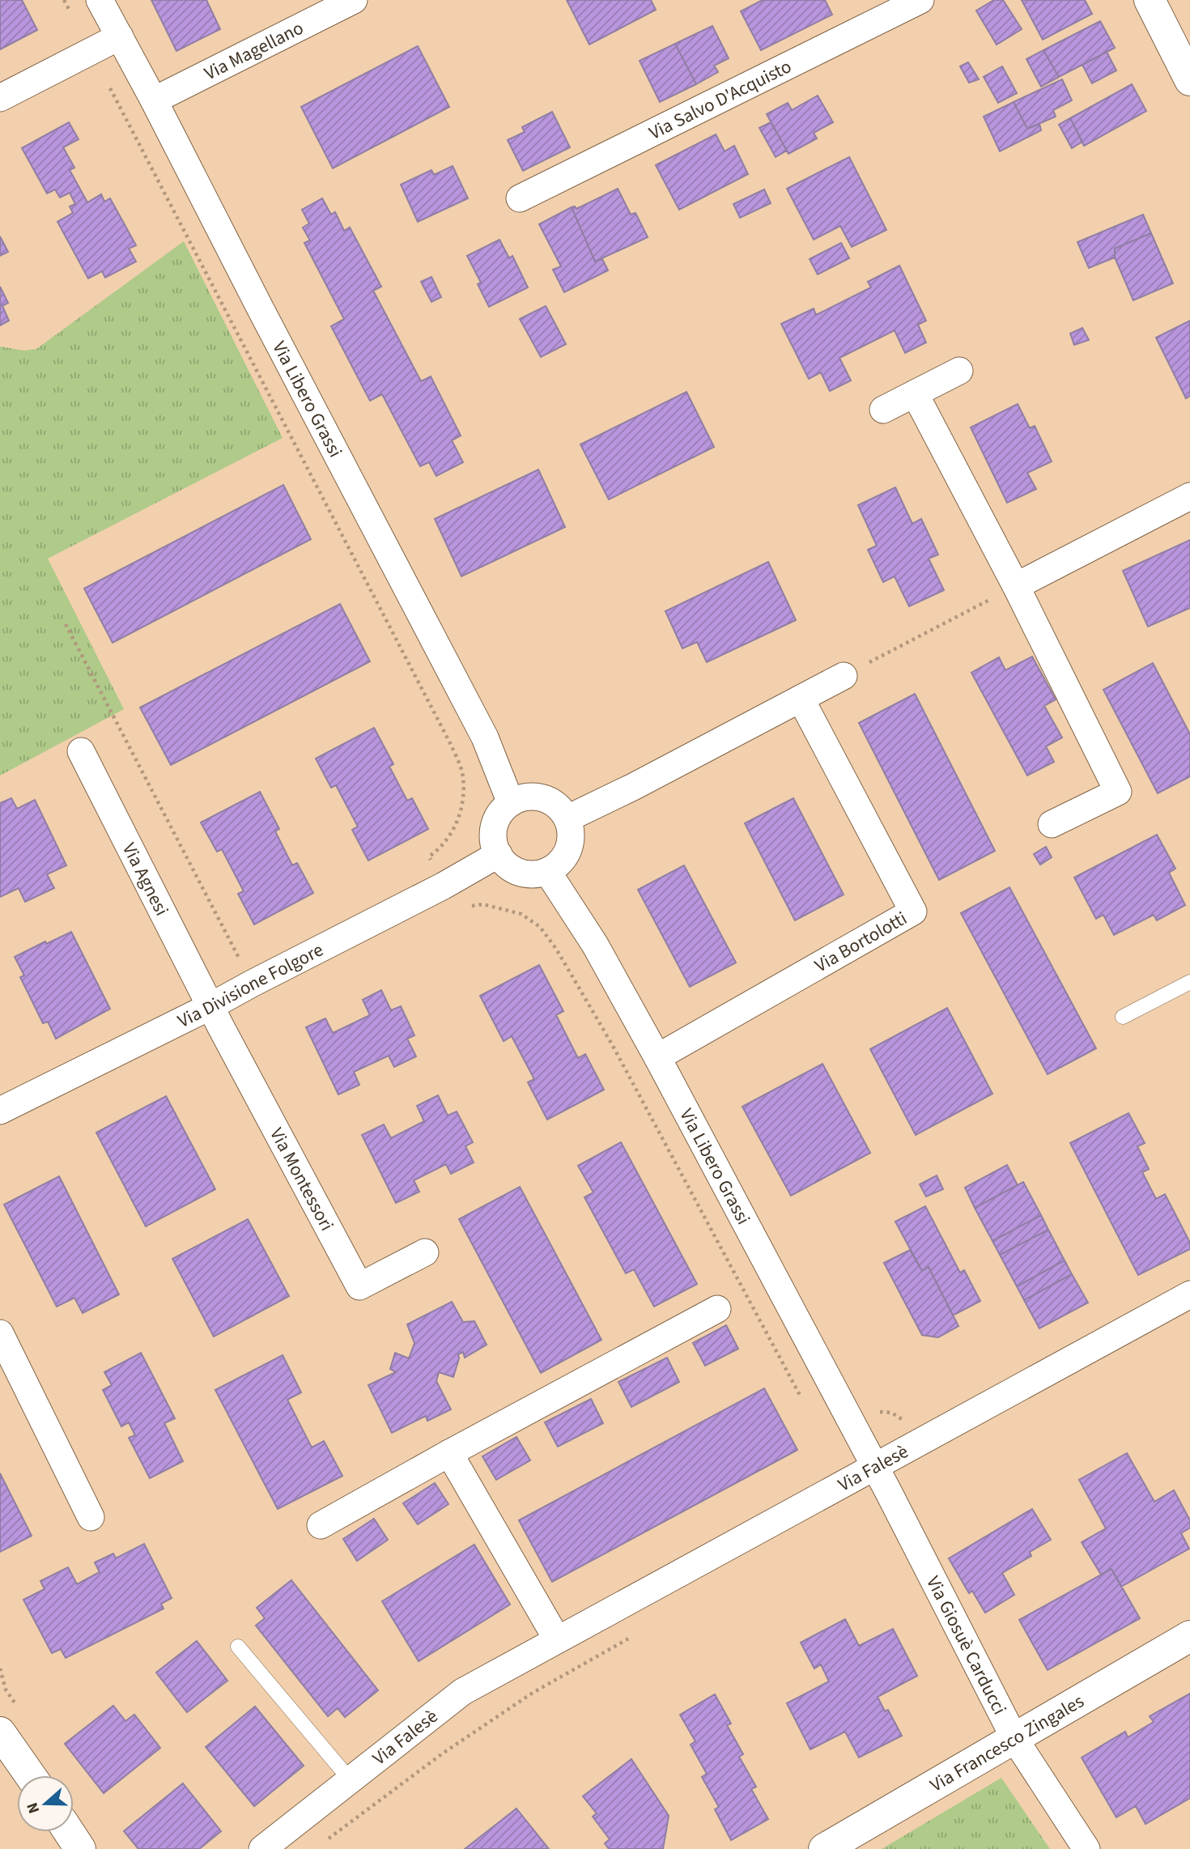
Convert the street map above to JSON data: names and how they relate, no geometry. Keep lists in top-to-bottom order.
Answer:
{
  "streets": {
    "street": [
      "Via Magellano",
      "Via Salvo D'Acquisto",
      "Via Libero Grassi",
      "Via Agnesi",
      "Via Bortolotti",
      "Via Divisione Folgore",
      "Via Montessori",
      "Via Falesè",
      "Via Giosuè Carducci",
      "Via Francesco Zingales"
    ]
  },
  "crossings": [
    ["Via Magellano", "Via Libero Grassi"],
    ["Via Libero Grassi", "Via Bortolotti"],
    ["Via Libero Grassi", "Via Divisione Folgore"],
    ["Via Libero Grassi", "Via Falesè"],
    ["Via Libero Grassi", "Via Giosuè Carducci"],
    ["Via Agnesi", "Via Divisione Folgore"],
    ["Via Agnesi", "Via Montessori"],
    ["Via Divisione Folgore", "Via Montessori"],
    ["Via Falesè", "Via Giosuè Carducci"],
    ["Via Giosuè Carducci", "Via Francesco Zingales"]
  ],
  "north": "left"
}
